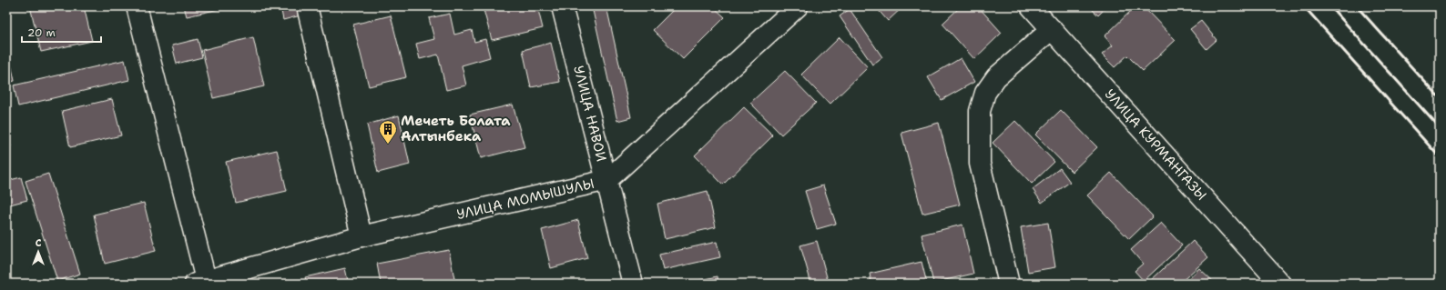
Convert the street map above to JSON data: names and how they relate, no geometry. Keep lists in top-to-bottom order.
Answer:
{
  "streets": {
    "street": ["УЛИЦА НАВОИ", "УЛИЦА КУРМАНГАЗЫ", "УЛИЦА МОМЫШУЛЫ"]
  },
  "crossings": [
    ["УЛИЦА НАВОИ", "УЛИЦА МОМЫШУЛЫ"]
  ],
  "places": {
    "building": ["Мечеть Болата Алтынбека"]
  },
  "scale_bar": "20 m",
  "north": "top"
}
